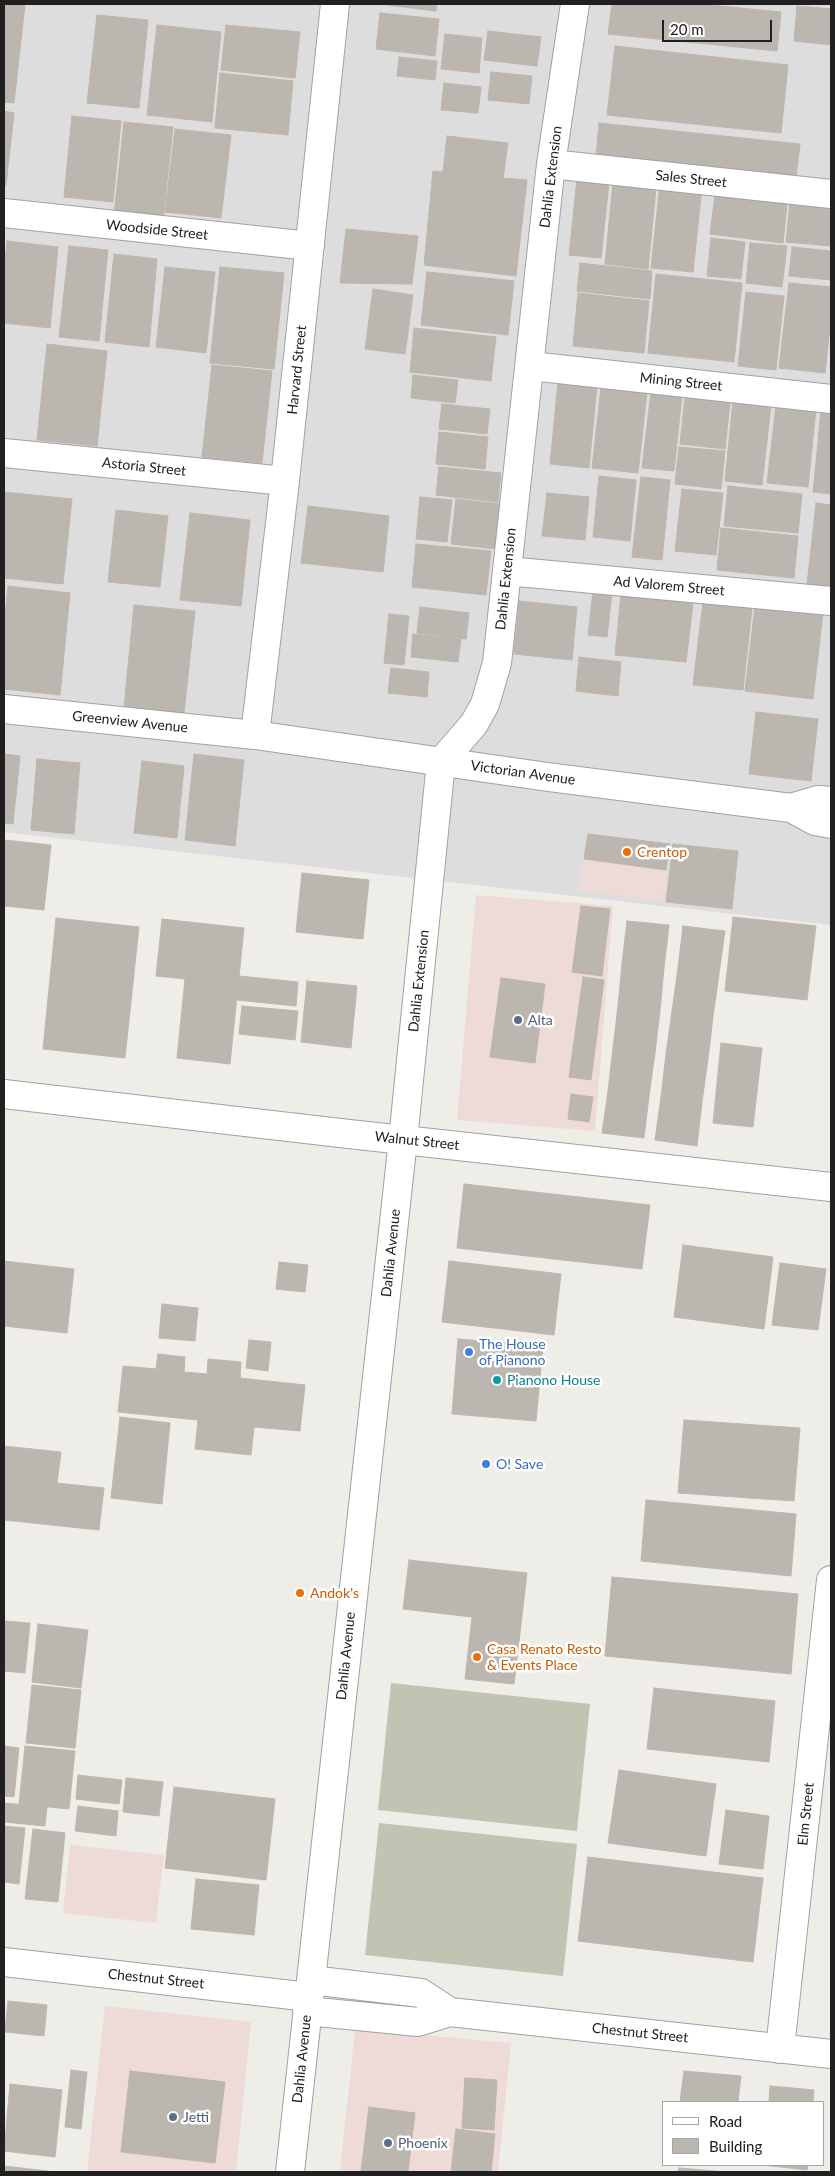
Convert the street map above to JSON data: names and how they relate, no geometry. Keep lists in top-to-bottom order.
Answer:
{
  "streets": {
    "street": [
      "Dahlia Extension",
      "Sales Street",
      "Woodside Street",
      "Harvard Street",
      "Mining Street",
      "Astoria Street",
      "Ad Valorem Street",
      "Greenview Avenue",
      "Victorian Avenue",
      "Walnut Street",
      "Dahlia Avenue",
      "Elm Street",
      "Chestnut Street"
    ]
  },
  "crossings": [
    ["Dahlia Extension", "Sales Street"],
    ["Dahlia Extension", "Mining Street"],
    ["Dahlia Extension", "Ad Valorem Street"],
    ["Dahlia Extension", "Victorian Avenue"],
    ["Dahlia Extension", "Walnut Street"],
    ["Dahlia Extension", "Dahlia Avenue"],
    ["Woodside Street", "Harvard Street"],
    ["Harvard Street", "Astoria Street"],
    ["Harvard Street", "Greenview Avenue"],
    ["Harvard Street", "Victorian Avenue"],
    ["Greenview Avenue", "Victorian Avenue"],
    ["Walnut Street", "Dahlia Avenue"],
    ["Dahlia Avenue", "Chestnut Street"],
    ["Elm Street", "Chestnut Street"]
  ],
  "places": [
    "Crentop",
    "Alta",
    "The House of Pianono",
    "Pianono House",
    "O! Save",
    "Andok's",
    "Casa Renato Resto & Events Place",
    "Jetti",
    "Phoenix"
  ],
  "legend": ["Road", "Building"],
  "scale_bar": "20 m"
}
